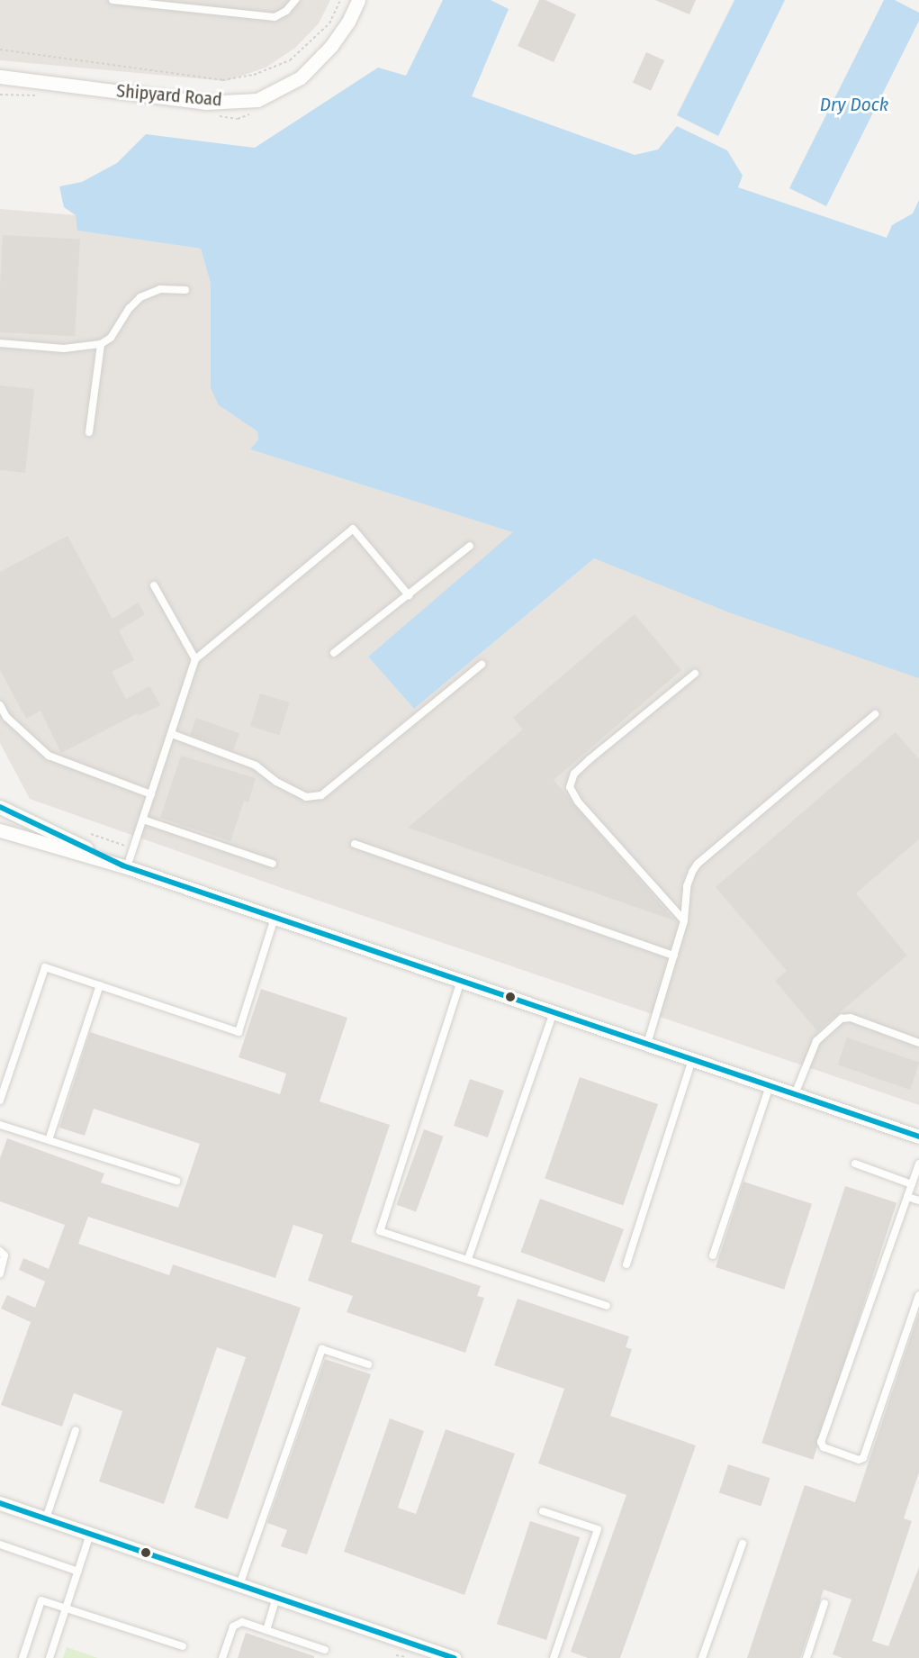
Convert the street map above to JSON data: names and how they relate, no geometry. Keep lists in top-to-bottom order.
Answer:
{
  "streets": {
    "street": ["Shipyard Road"]
  },
  "water": ["Dry Dock"]
}
